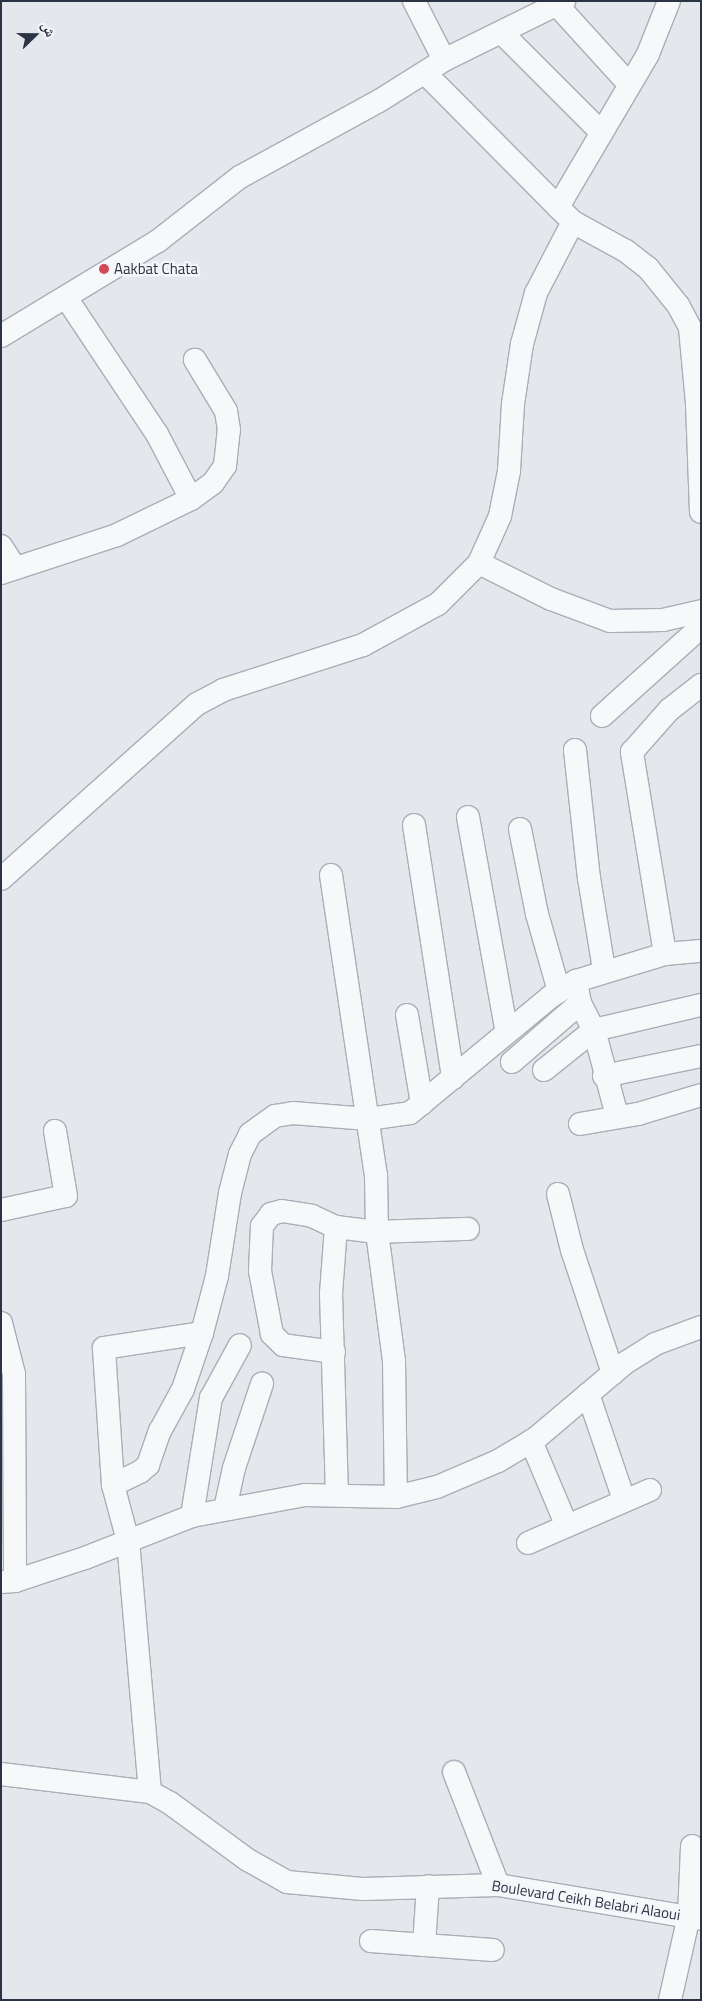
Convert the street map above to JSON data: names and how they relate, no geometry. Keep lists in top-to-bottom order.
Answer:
{
  "streets": {
    "street": ["Boulevard Ceikh Belabri Alaoui"]
  },
  "places": ["Aakbat Chata"],
  "north": "right"
}
